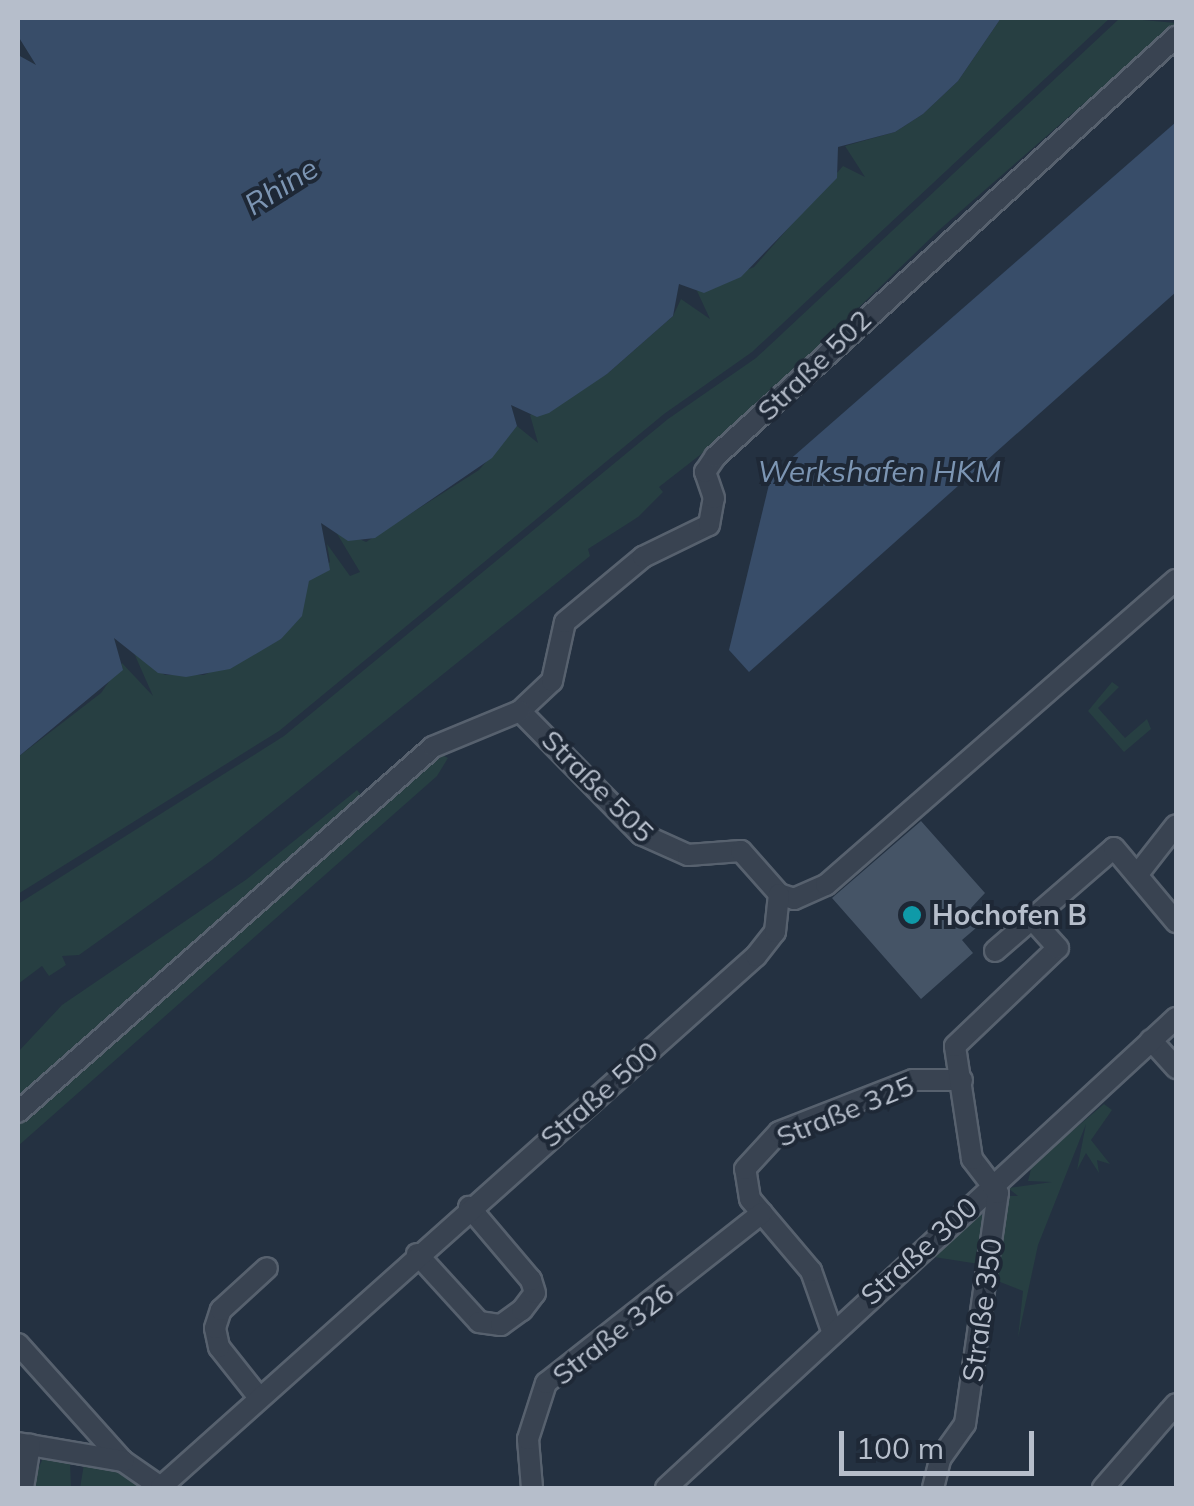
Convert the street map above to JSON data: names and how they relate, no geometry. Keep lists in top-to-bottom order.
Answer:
{
  "streets": {
    "street": [
      "Straße 502",
      "Straße 505",
      "Straße 500",
      "Straße 325",
      "Straße 300",
      "Straße 350",
      "Straße 326"
    ]
  },
  "crossings": [
    ["Straße 502", "Straße 505"],
    ["Straße 505", "Straße 500"],
    ["Straße 325", "Straße 300"],
    ["Straße 325", "Straße 326"],
    ["Straße 300", "Straße 350"]
  ],
  "water": ["Rhine", "Werkshafen HKM"],
  "places": ["Hochofen B"],
  "scale_bar": "100 m"
}
